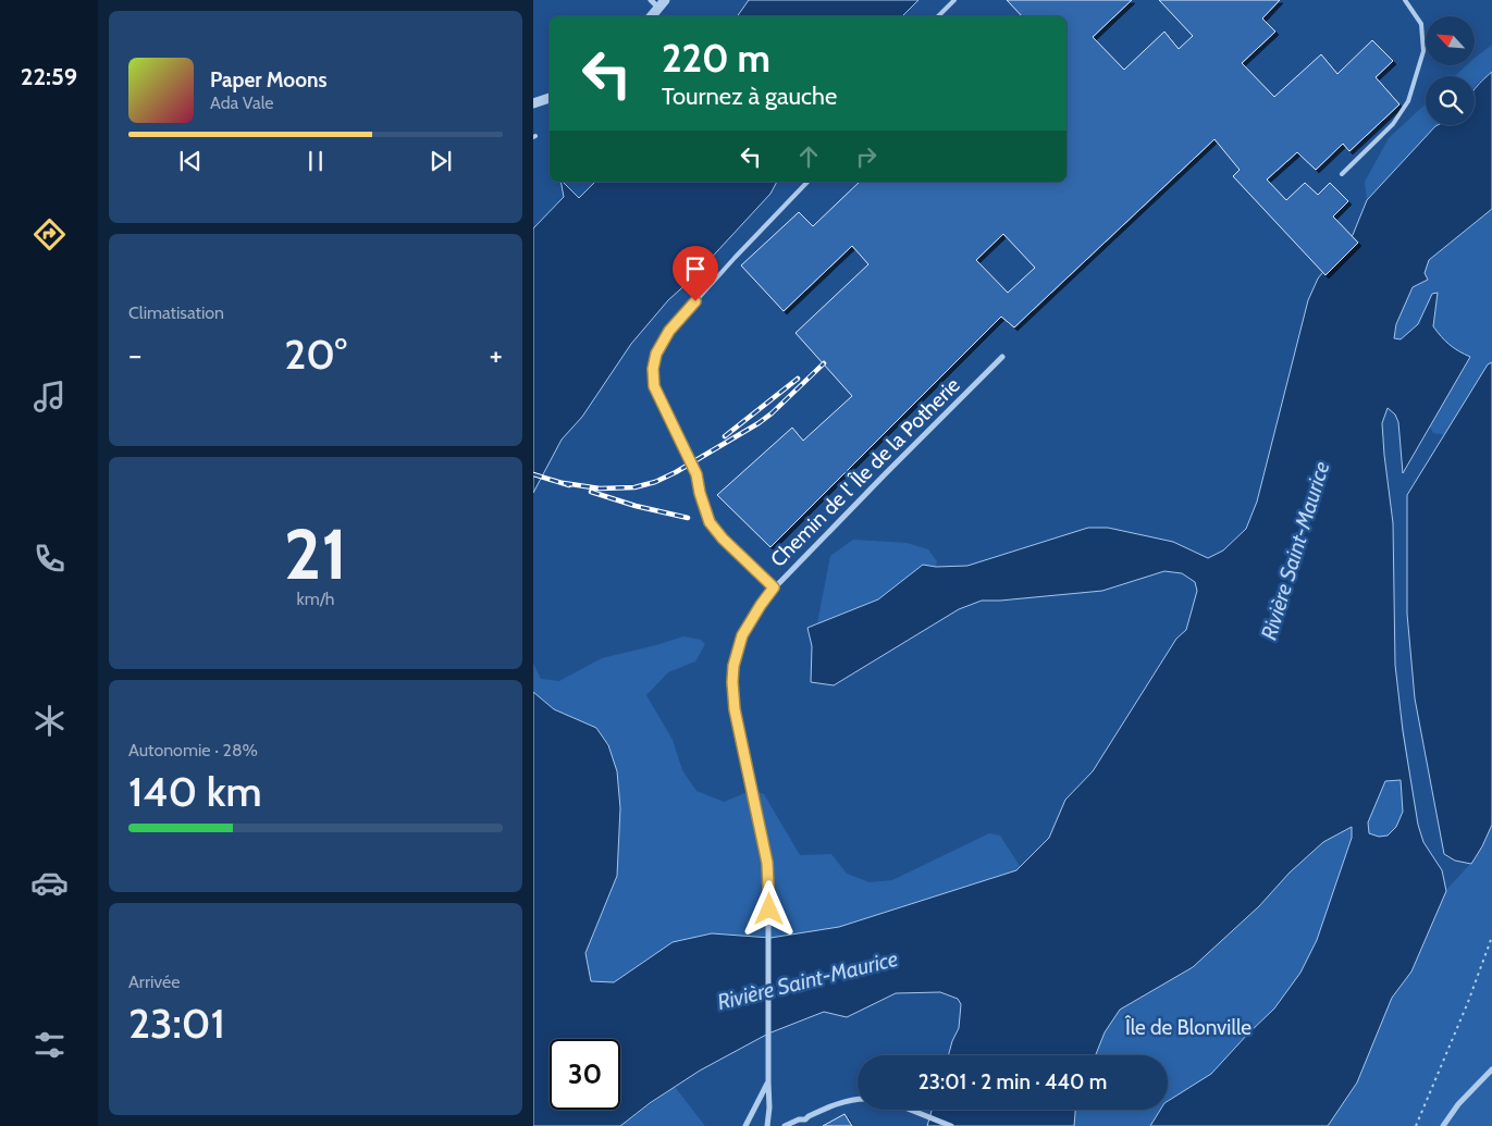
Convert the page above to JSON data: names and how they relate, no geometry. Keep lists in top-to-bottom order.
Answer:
{
  "streets": {
    "street": ["Chemin de l' Île de la Potherie"]
  },
  "water": ["Rivière Saint-Maurice"],
  "parks": ["Île de Blonville"],
  "north": "top left",
  "page": {
    "tabs": "22:59",
    "turn": ["220 m", "Tournez à gauche"],
    "song": ["Paper Moons", "Ada Vale"],
    "tile": [
      "Climatisation",
      ["21", "km/h"],
      ["Autonomie · 28%", "140 km"],
      ["Arrivée", "23:01"]
    ],
    "heat": ["−", "20°", "+"],
    "limit": "30",
    "trip": "23:01 · 2 min · 440 m"
  }
}
